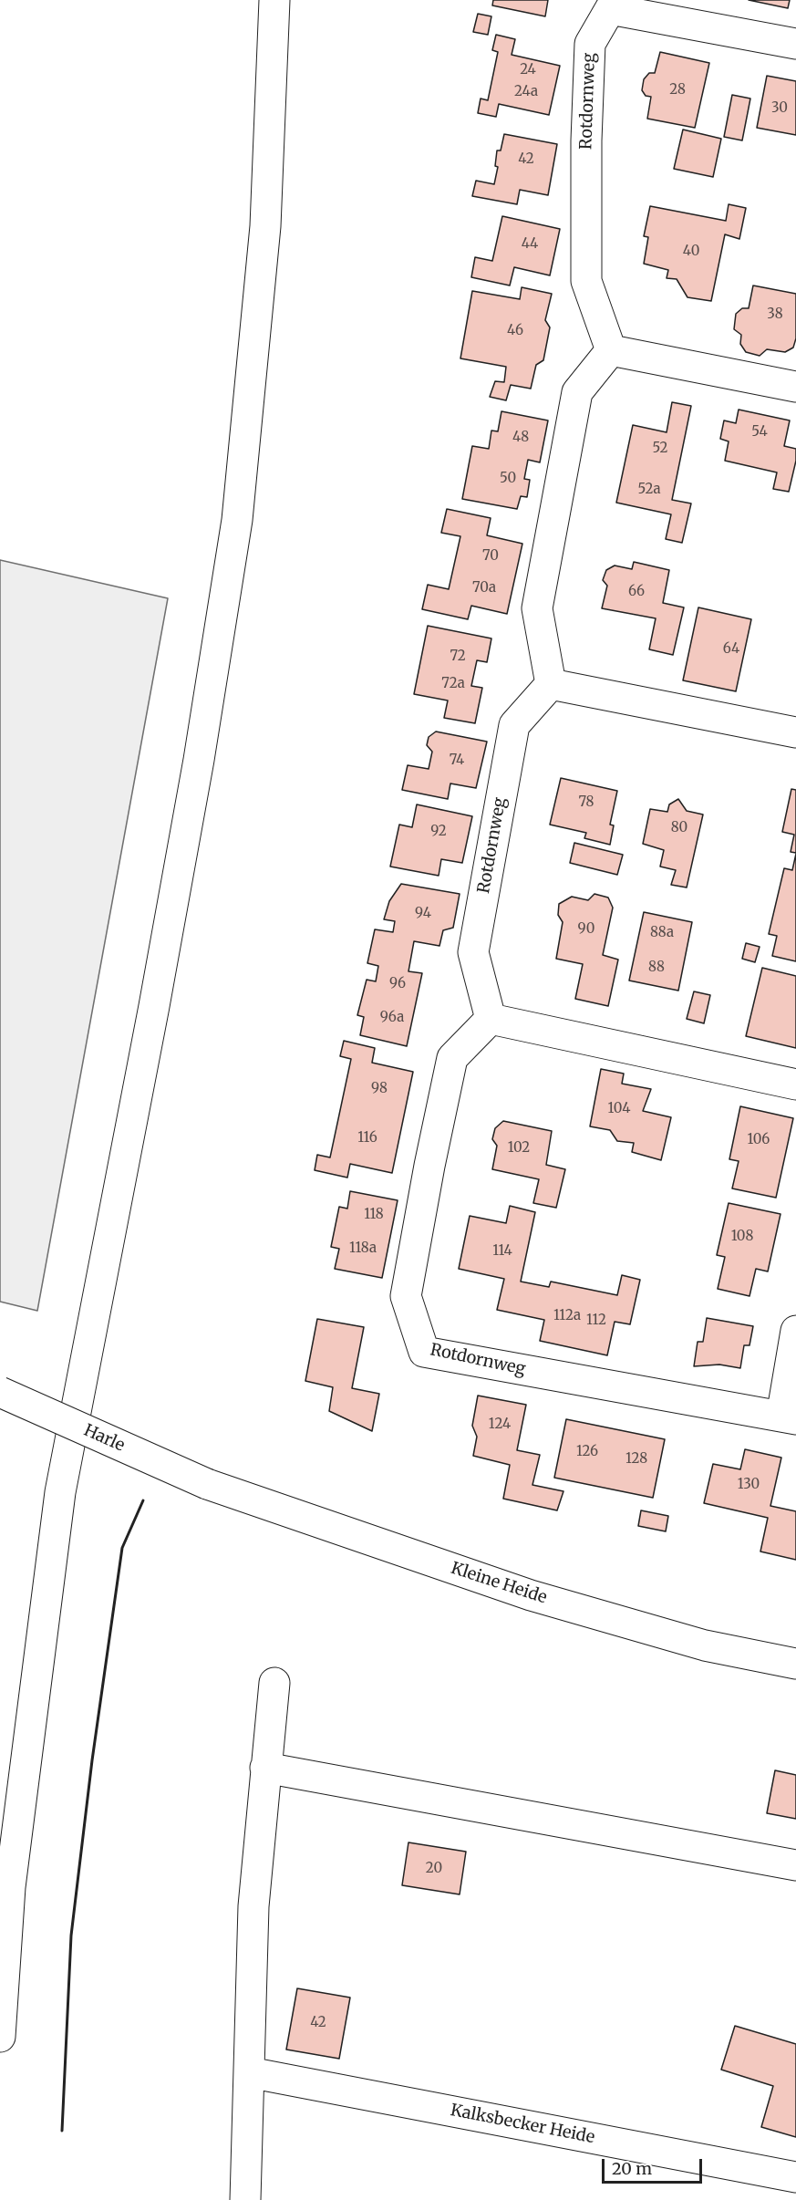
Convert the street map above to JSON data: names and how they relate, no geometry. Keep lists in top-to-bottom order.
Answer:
{
  "streets": {
    "street": [
      "Rotdornweg",
      "Harle",
      "Kleine Heide",
      "Kalksbecker Heide"
    ]
  },
  "crossings": [
    ["Harle", "Kleine Heide"]
  ],
  "house_numbers": [
    "24",
    "28",
    "24a",
    "30",
    "42",
    "44",
    "40",
    "38",
    "46",
    "54",
    "48",
    "52",
    "50",
    "52a",
    "70",
    "70a",
    "66",
    "64",
    "72",
    "72a",
    "74",
    "78",
    "80",
    "92",
    "94",
    "90",
    "88a",
    "88",
    "96",
    "96a",
    "98",
    "104",
    "116",
    "106",
    "102",
    "118",
    "108",
    "118a",
    "114",
    "112a",
    "112",
    "124",
    "126",
    "128",
    "130",
    "20",
    "42"
  ],
  "scale_bar": "20 m"
}
